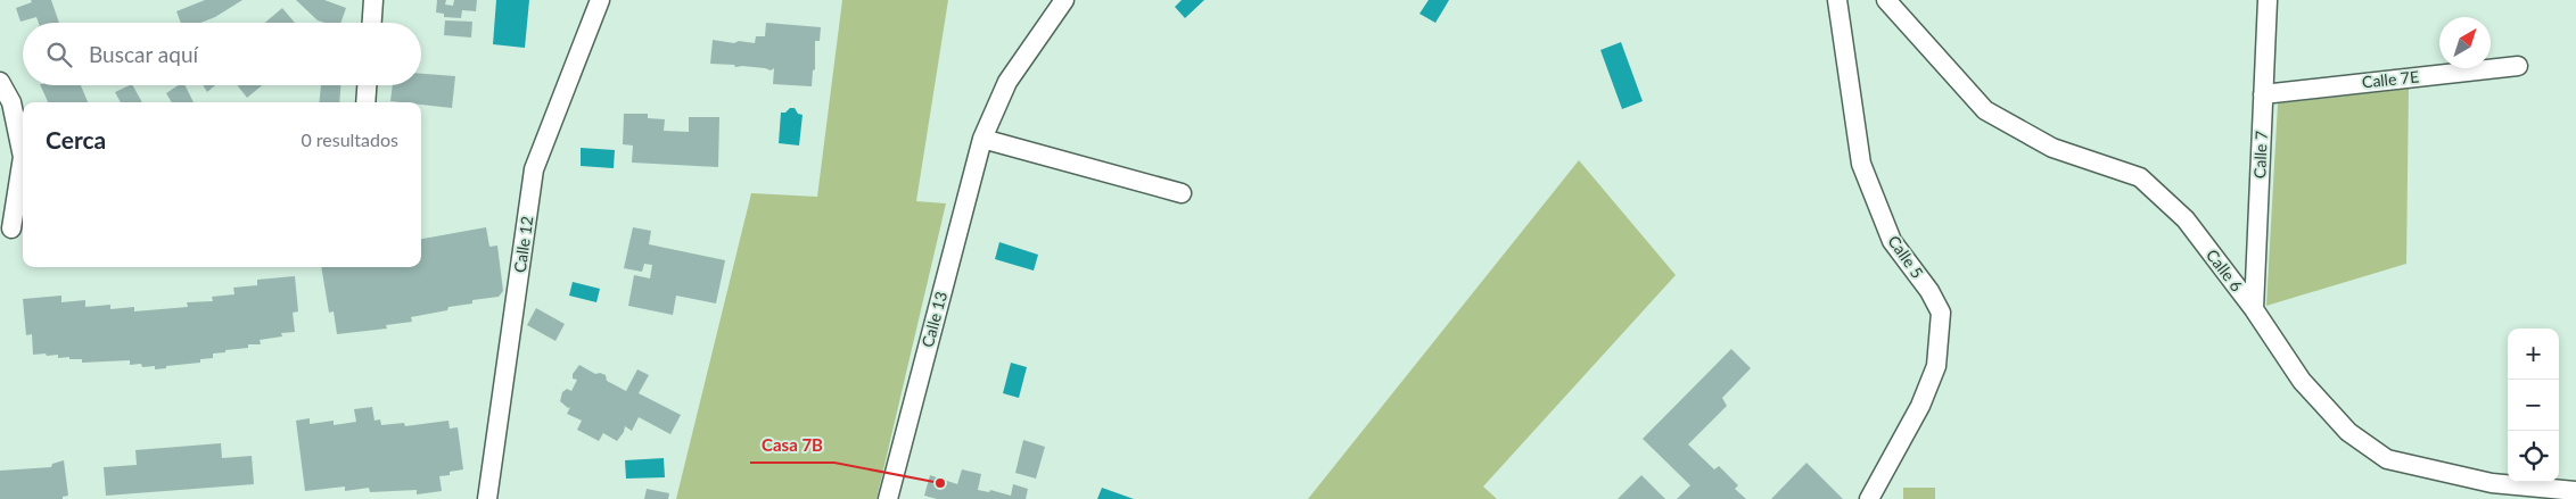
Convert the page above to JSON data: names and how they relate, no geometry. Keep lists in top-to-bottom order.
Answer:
{
  "streets": {
    "street": [
      "Calle 7E",
      "Calle 7",
      "Calle 12",
      "Calle 5",
      "Calle 6",
      "Calle 13"
    ]
  },
  "crossings": [
    ["Calle 7E", "Calle 7"],
    ["Calle 7", "Calle 6"]
  ],
  "places": ["Casa 7B"],
  "north": "top right",
  "page": {
    "search": "Buscar aquí",
    "heading": ["Cerca", "0 resultados"],
    "map_buttons": ["+", "−"]
  }
}
